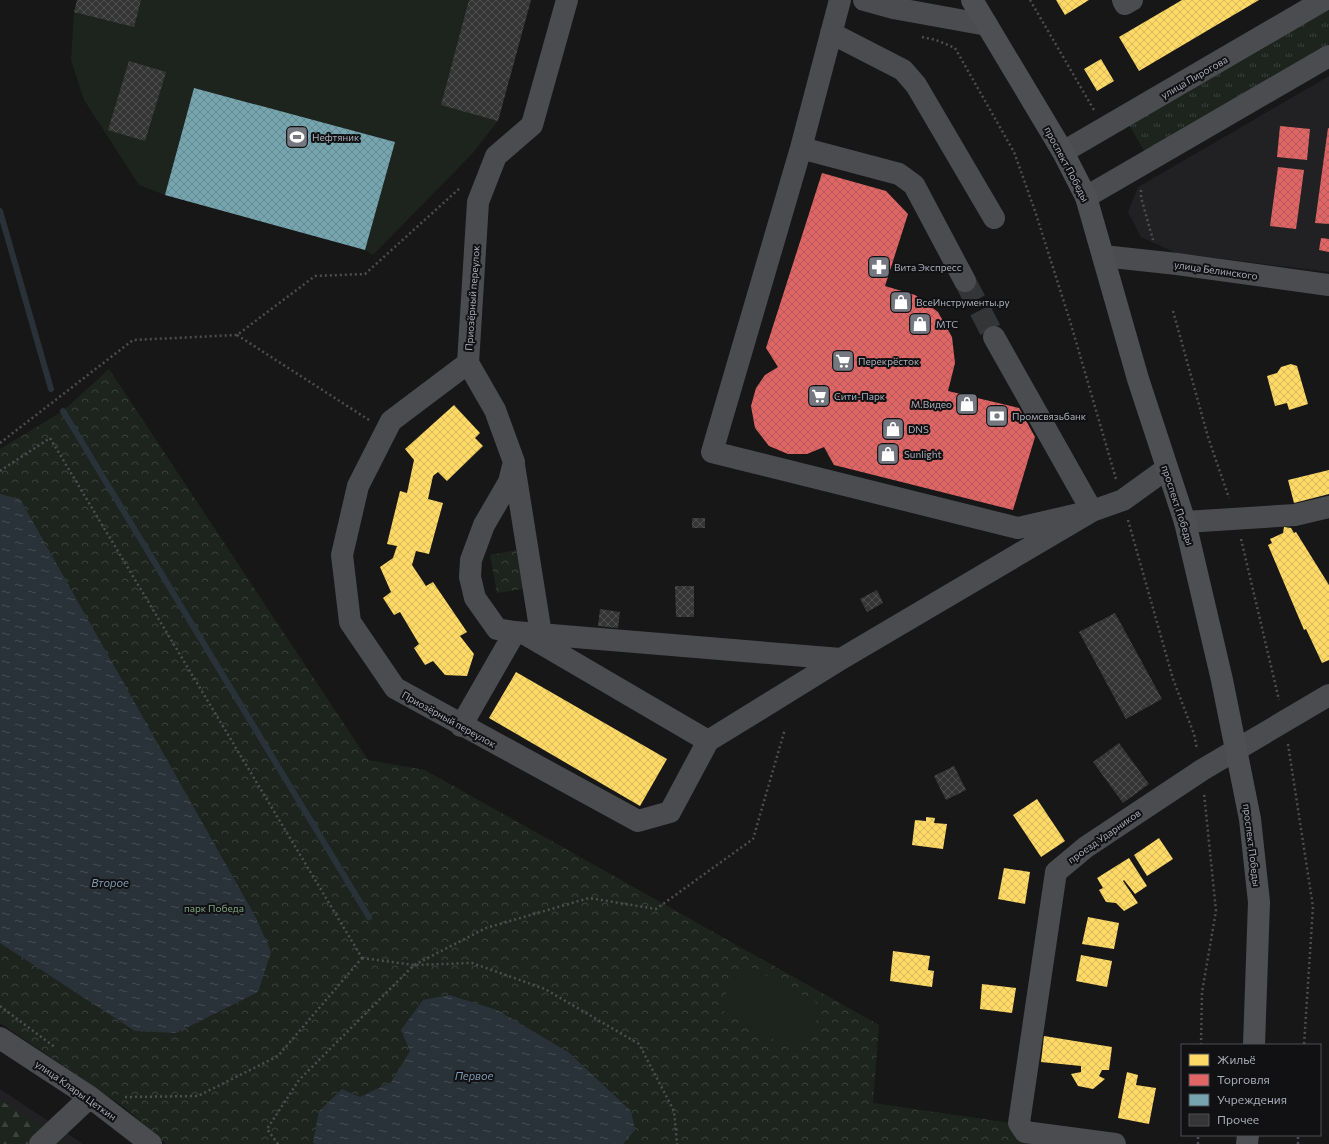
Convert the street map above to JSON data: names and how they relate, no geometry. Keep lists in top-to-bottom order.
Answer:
{
  "streets": {
    "main road": ["проспект Победы"],
    "street": [
      "улица Пирогова",
      "улица Белинского",
      "Приозёрный переулок",
      "проезд Ударников",
      "улица Клары Цеткин"
    ]
  },
  "crossings": [
    ["улица Пирогова", "проспект Победы"],
    ["проспект Победы", "улица Белинского"],
    ["проспект Победы", "проезд Ударников"]
  ],
  "water": ["Второе", "Первое"],
  "parks": ["парк Победa"],
  "places": {
    "sports": ["Нефтяник"],
    "pharmacy": ["Вита Экспресс"],
    "shop": [
      "ВсеИнструменты.ру",
      "МТС",
      "М.Видео",
      "DNS",
      "Sunlight"
    ],
    "supermarket": ["Перекрёсток", "Сити-Парк"],
    "bank": ["Промсвязьбанк"]
  },
  "legend": [
    "Жильё",
    "Торговля",
    "Учреждения",
    "Прочее"
  ]
}
